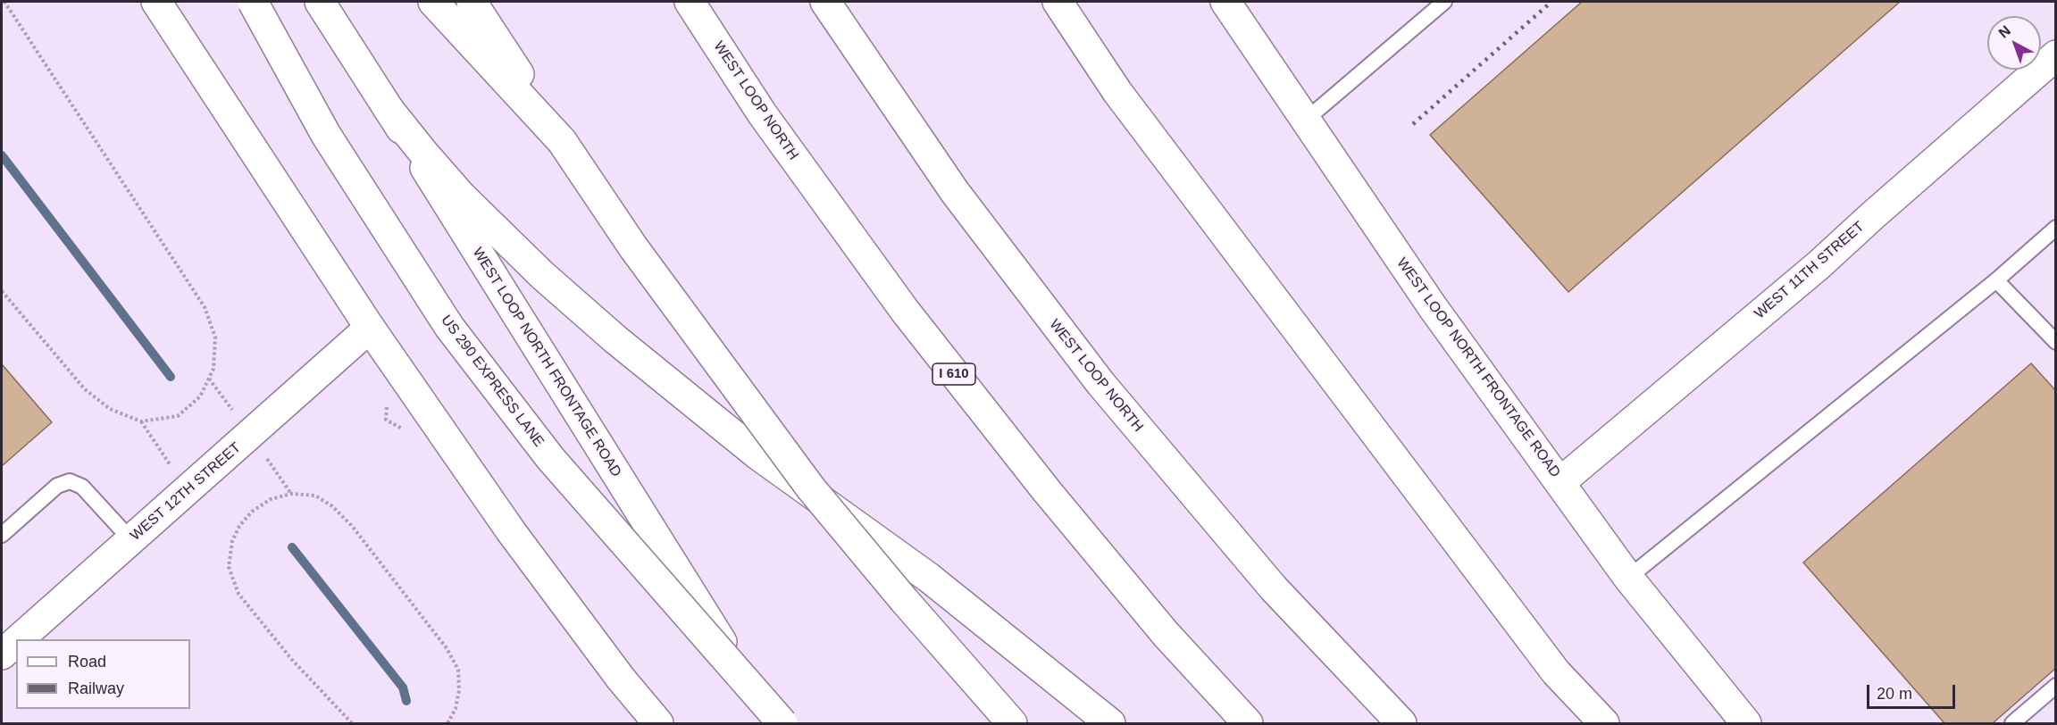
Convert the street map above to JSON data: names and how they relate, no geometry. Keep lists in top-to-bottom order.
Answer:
{
  "streets": {
    "main road": [
      "WEST LOOP NORTH",
      "WEST 11TH STREET",
      "WEST LOOP NORTH FRONTAGE ROAD",
      "I 610",
      "US 290 EXPRESS LANE",
      "WEST 12TH STREET"
    ]
  },
  "crossings": [
    ["WEST 11TH STREET", "WEST LOOP NORTH FRONTAGE ROAD"]
  ],
  "legend": ["Road", "Railway"],
  "scale_bar": "20 m",
  "north": "top left"
}
